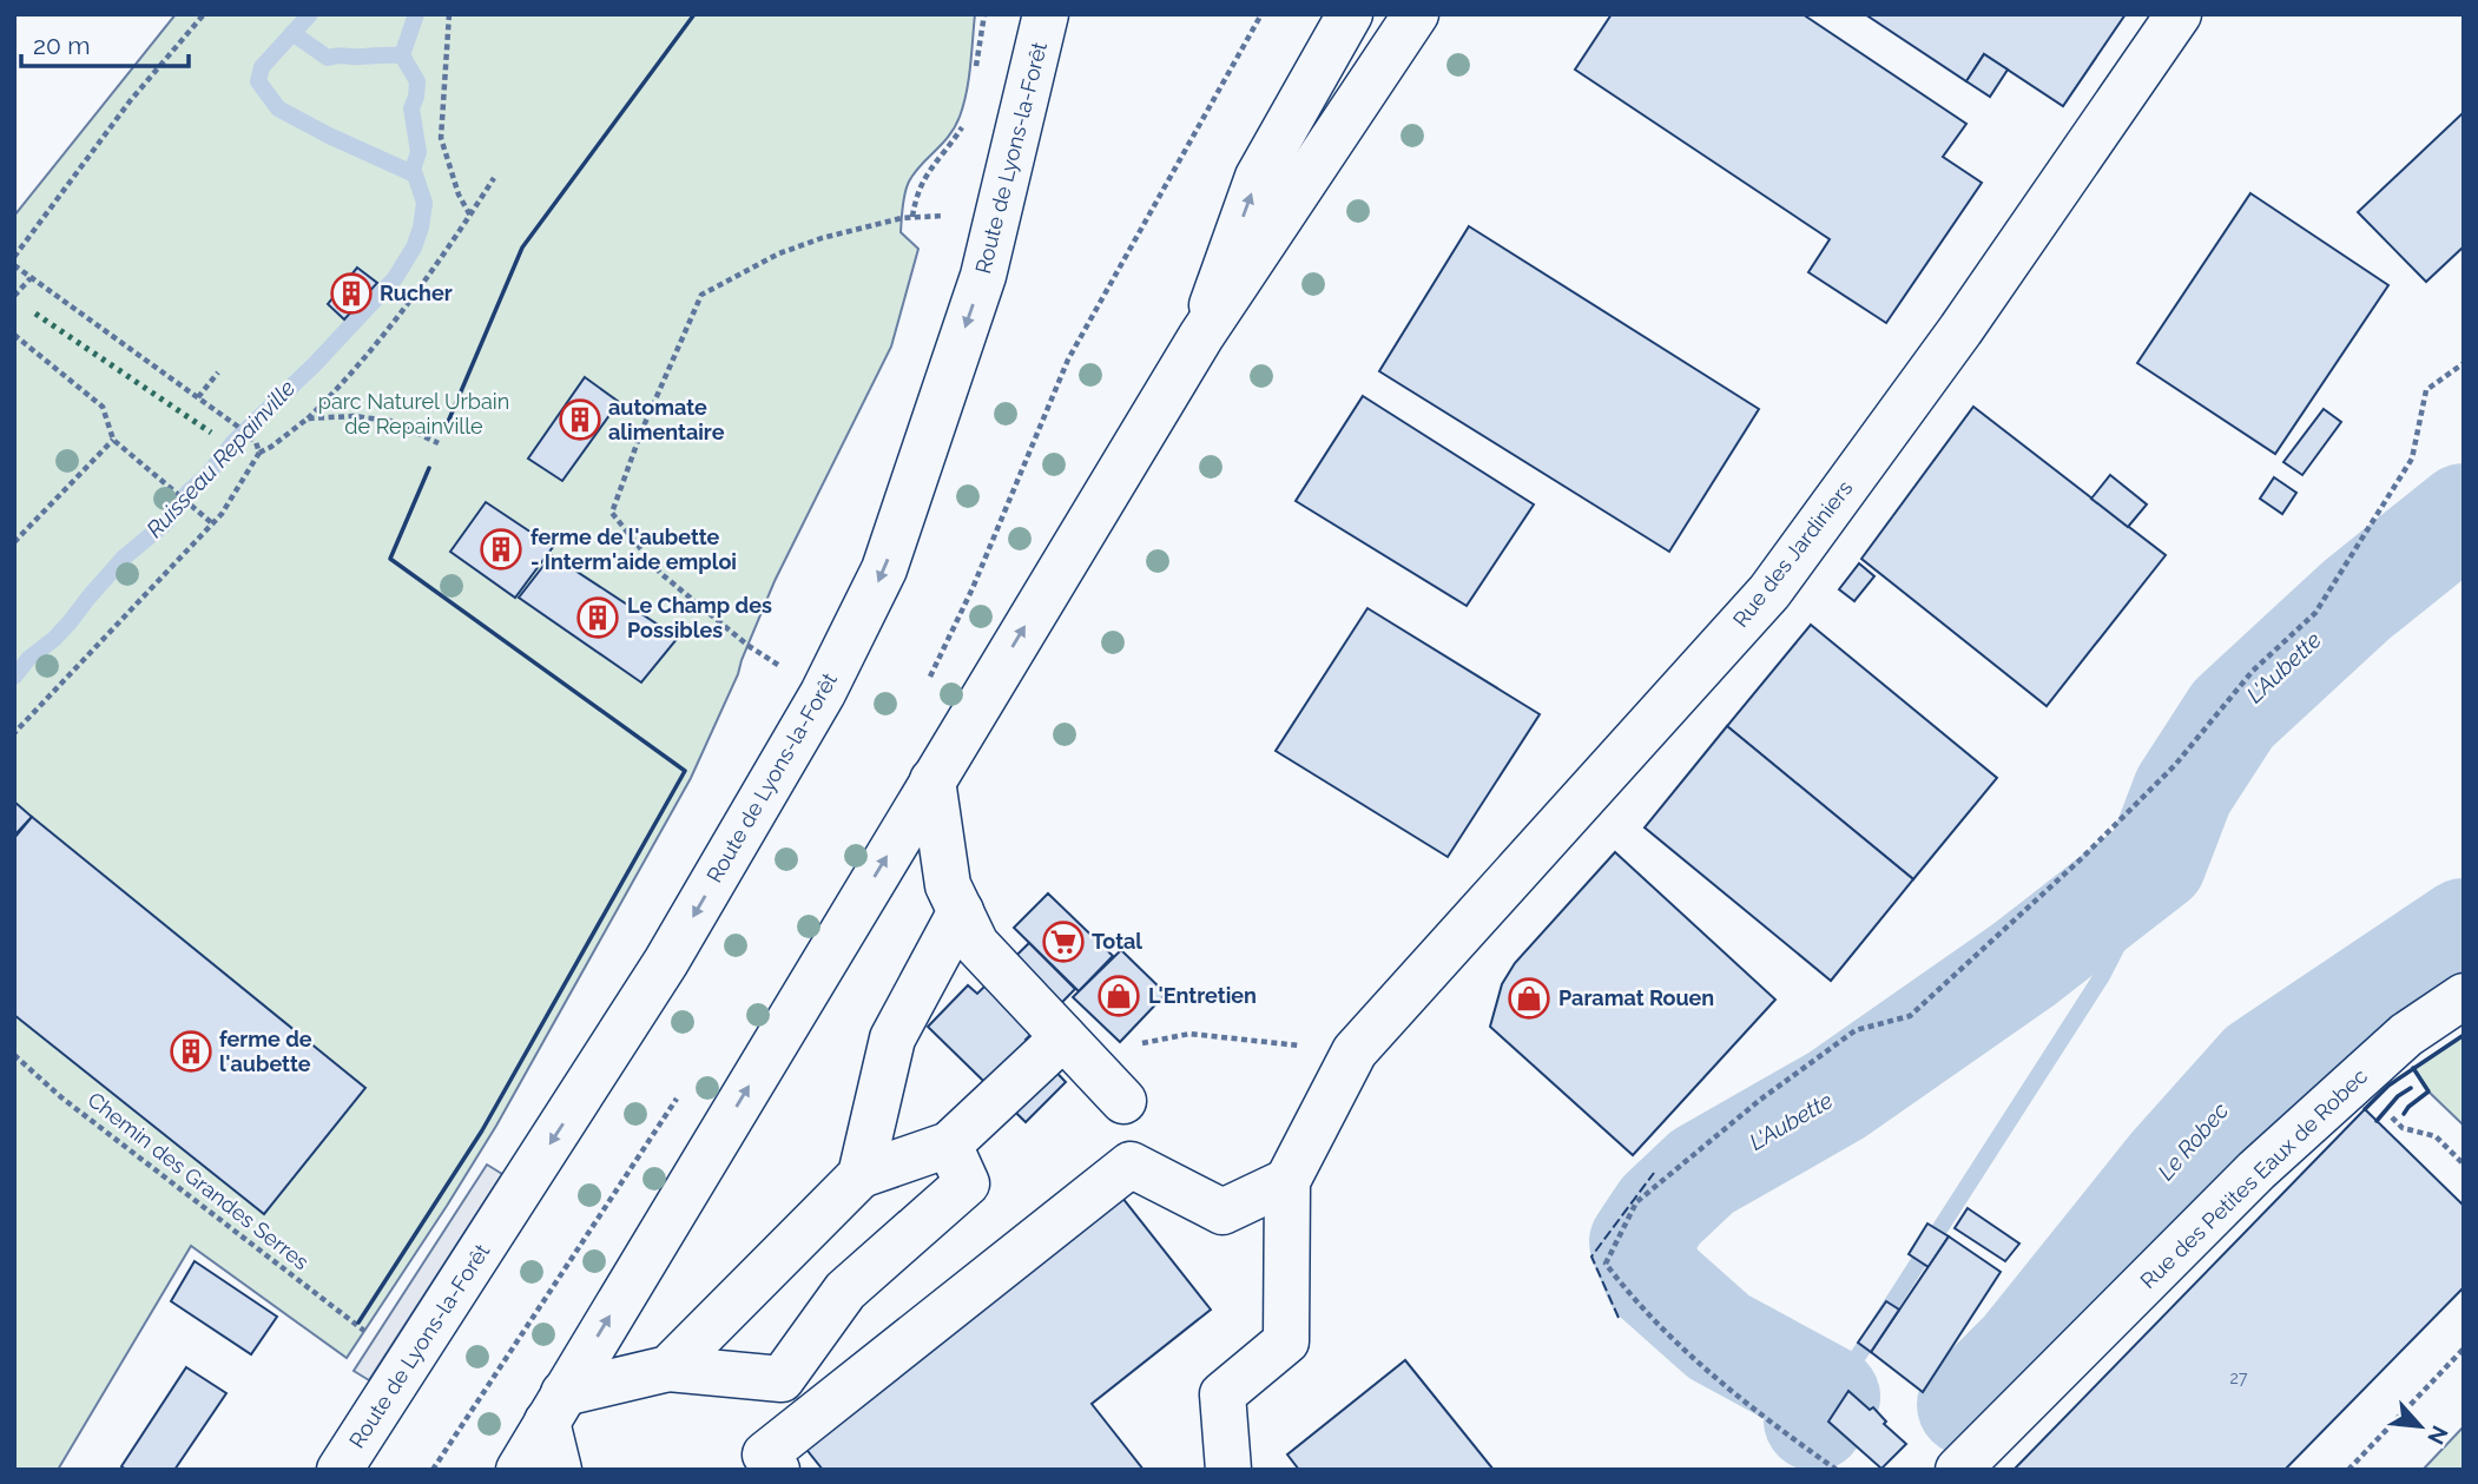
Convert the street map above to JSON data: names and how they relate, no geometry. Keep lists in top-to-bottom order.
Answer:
{
  "streets": {
    "main road": ["Route de Lyons-la-Forêt", "Rue des Jardiniers", "Rue des Petites Eaux de Robec"],
    "path": ["Chemin des Grandes Serres"]
  },
  "water": ["Ruisseau Repainville", "L'Aubette", "Le Robec"],
  "parks": ["parc Naturel Urbain de Repainville"],
  "places": {
    "building": [
      "Rucher",
      "automate alimentaire",
      "ferme de l'aubette - Interm'aide emploi",
      "Le Champ des Possibles",
      "ferme de l'aubette"
    ],
    "supermarket": ["Total"],
    "shop": ["L'Entretien", "Paramat Rouen"]
  },
  "house_numbers": ["27"],
  "scale_bar": "20 m",
  "north": "bottom right"
}
